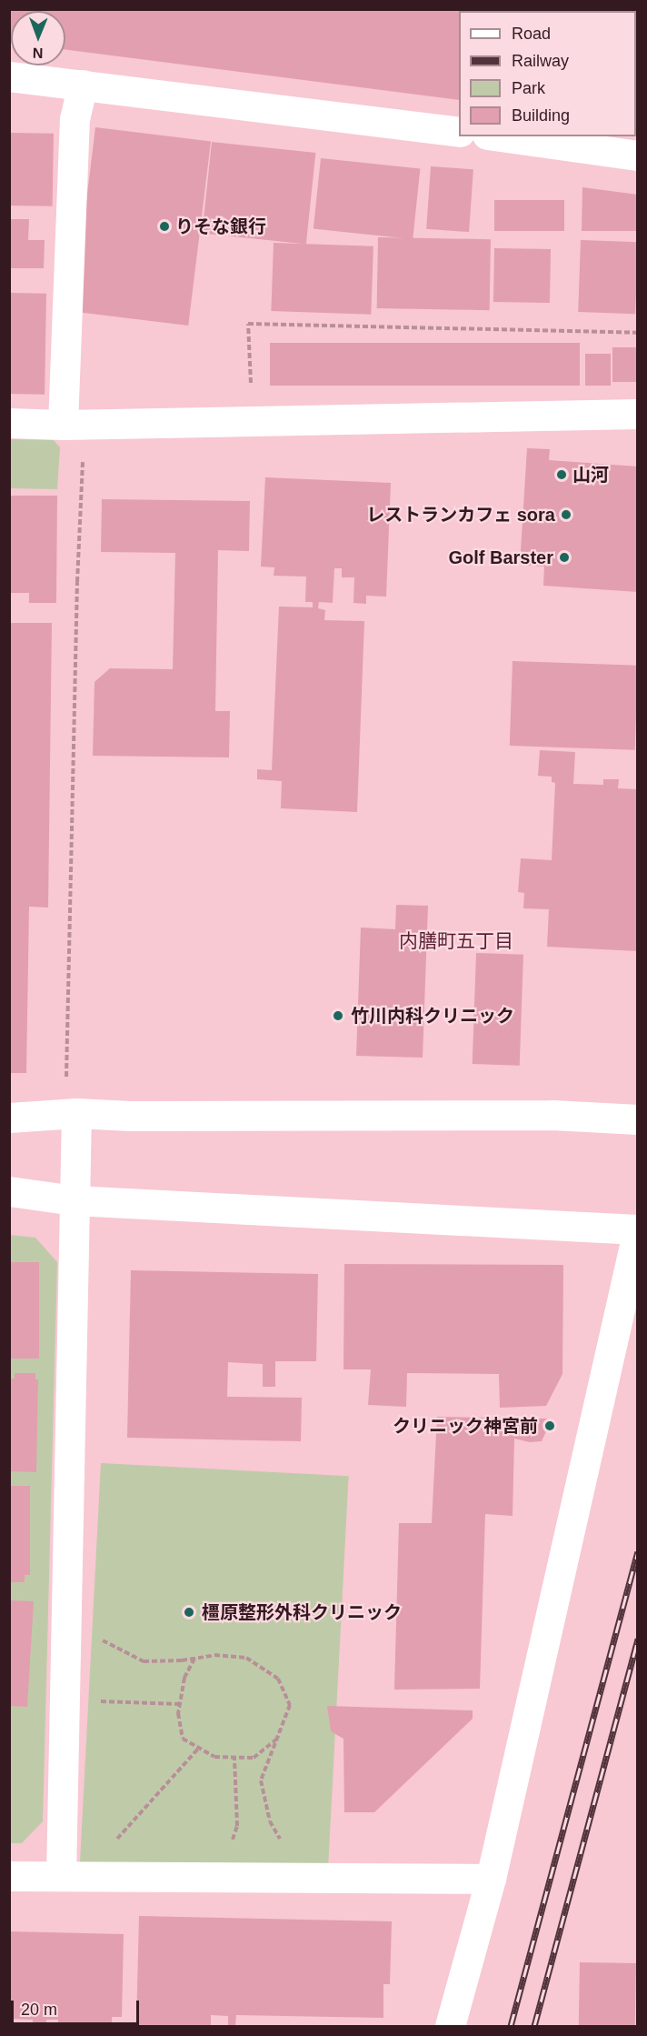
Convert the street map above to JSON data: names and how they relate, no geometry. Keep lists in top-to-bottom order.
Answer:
{
  "districts": ["内膳町五丁目"],
  "places": [
    "りそな銀行",
    "山河",
    "レストランカフェ sora",
    "Golf Barster",
    "竹川内科クリニック",
    "クリニック神宮前",
    "橿原整形外科クリニック"
  ],
  "legend": [
    "Road",
    "Railway",
    "Park",
    "Building"
  ],
  "scale_bar": "20 m",
  "north": "bottom"
}
